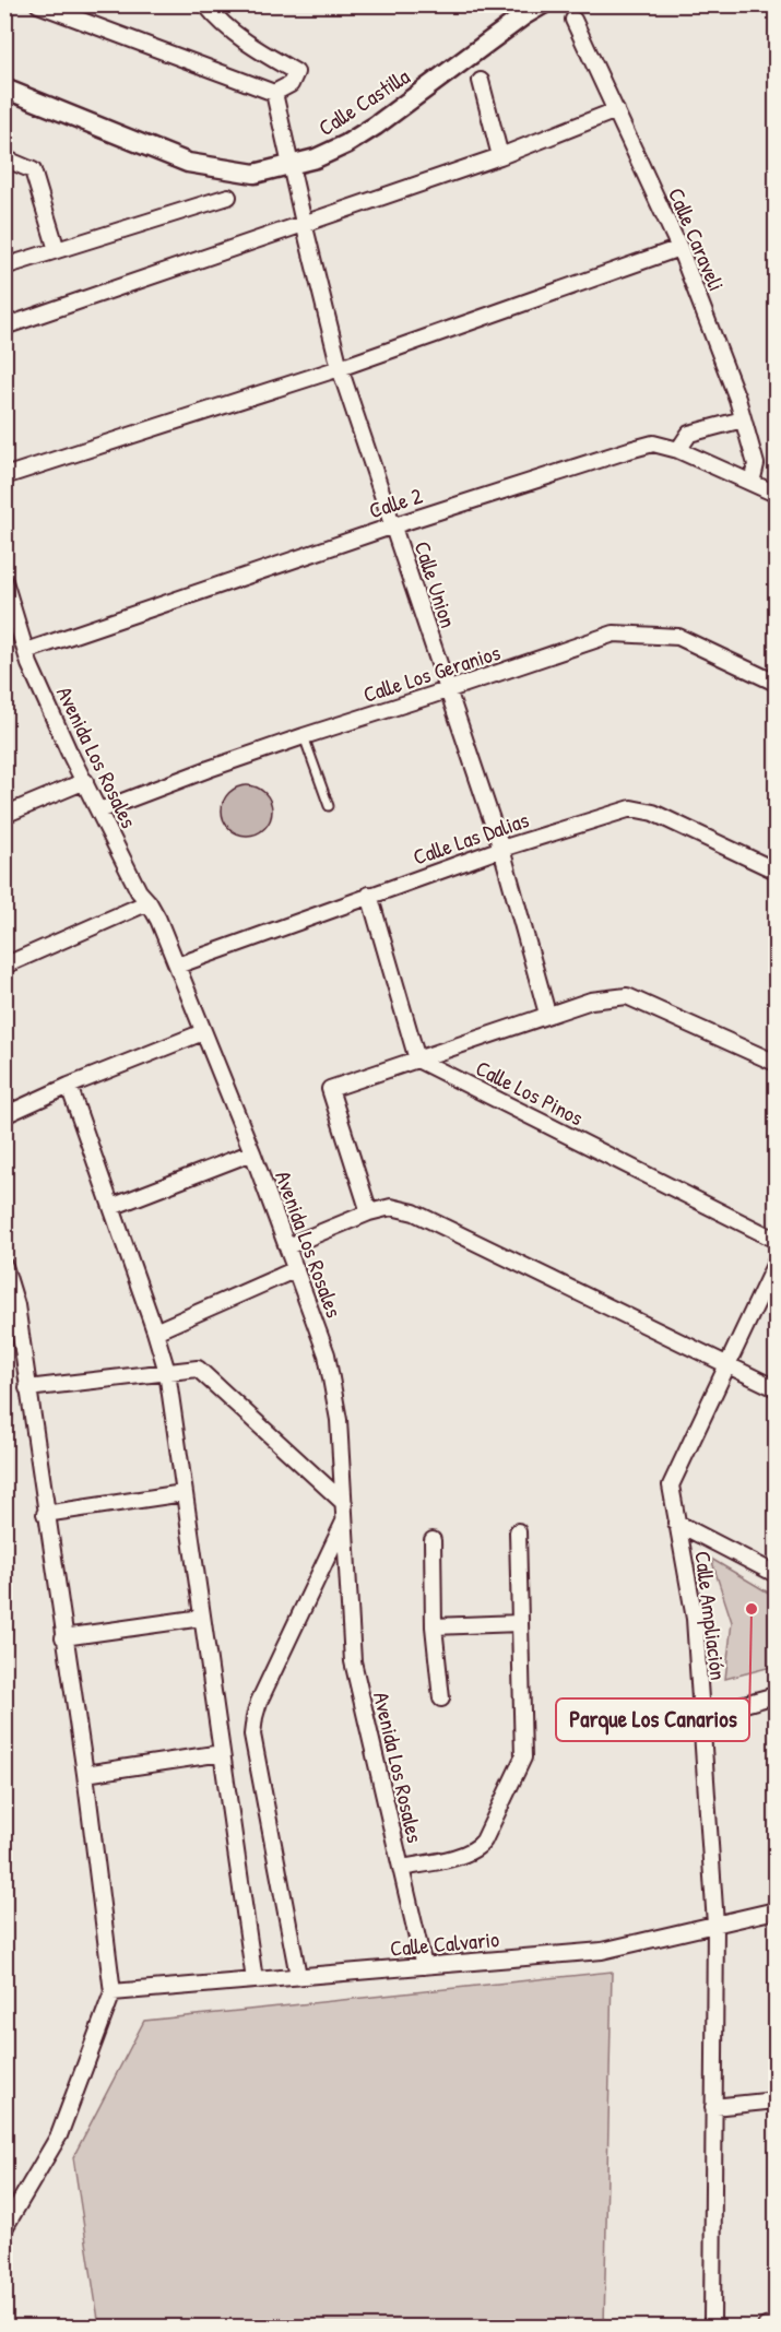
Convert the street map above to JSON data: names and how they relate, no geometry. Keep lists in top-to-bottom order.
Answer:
{
  "streets": {
    "street": [
      "Calle Castilla",
      "Calle Caraveli",
      "Calle 2",
      "Calle Union",
      "Calle Los Geranios",
      "Avenida Los Rosales",
      "Calle Las Dalias",
      "Calle Los Pinos",
      "Calle Ampliación",
      "Calle Calvario"
    ]
  },
  "crossings": [
    ["Calle Castilla", "Calle Union"],
    ["Calle Caraveli", "Calle 2"],
    ["Calle 2", "Calle Union"],
    ["Calle 2", "Avenida Los Rosales"],
    ["Calle Union", "Calle Los Geranios"],
    ["Calle Union", "Calle Las Dalias"],
    ["Calle Los Geranios", "Avenida Los Rosales"],
    ["Avenida Los Rosales", "Calle Las Dalias"],
    ["Avenida Los Rosales", "Calle Calvario"],
    ["Calle Ampliación", "Calle Calvario"]
  ],
  "places": ["Parque Los Canarios"]
}
